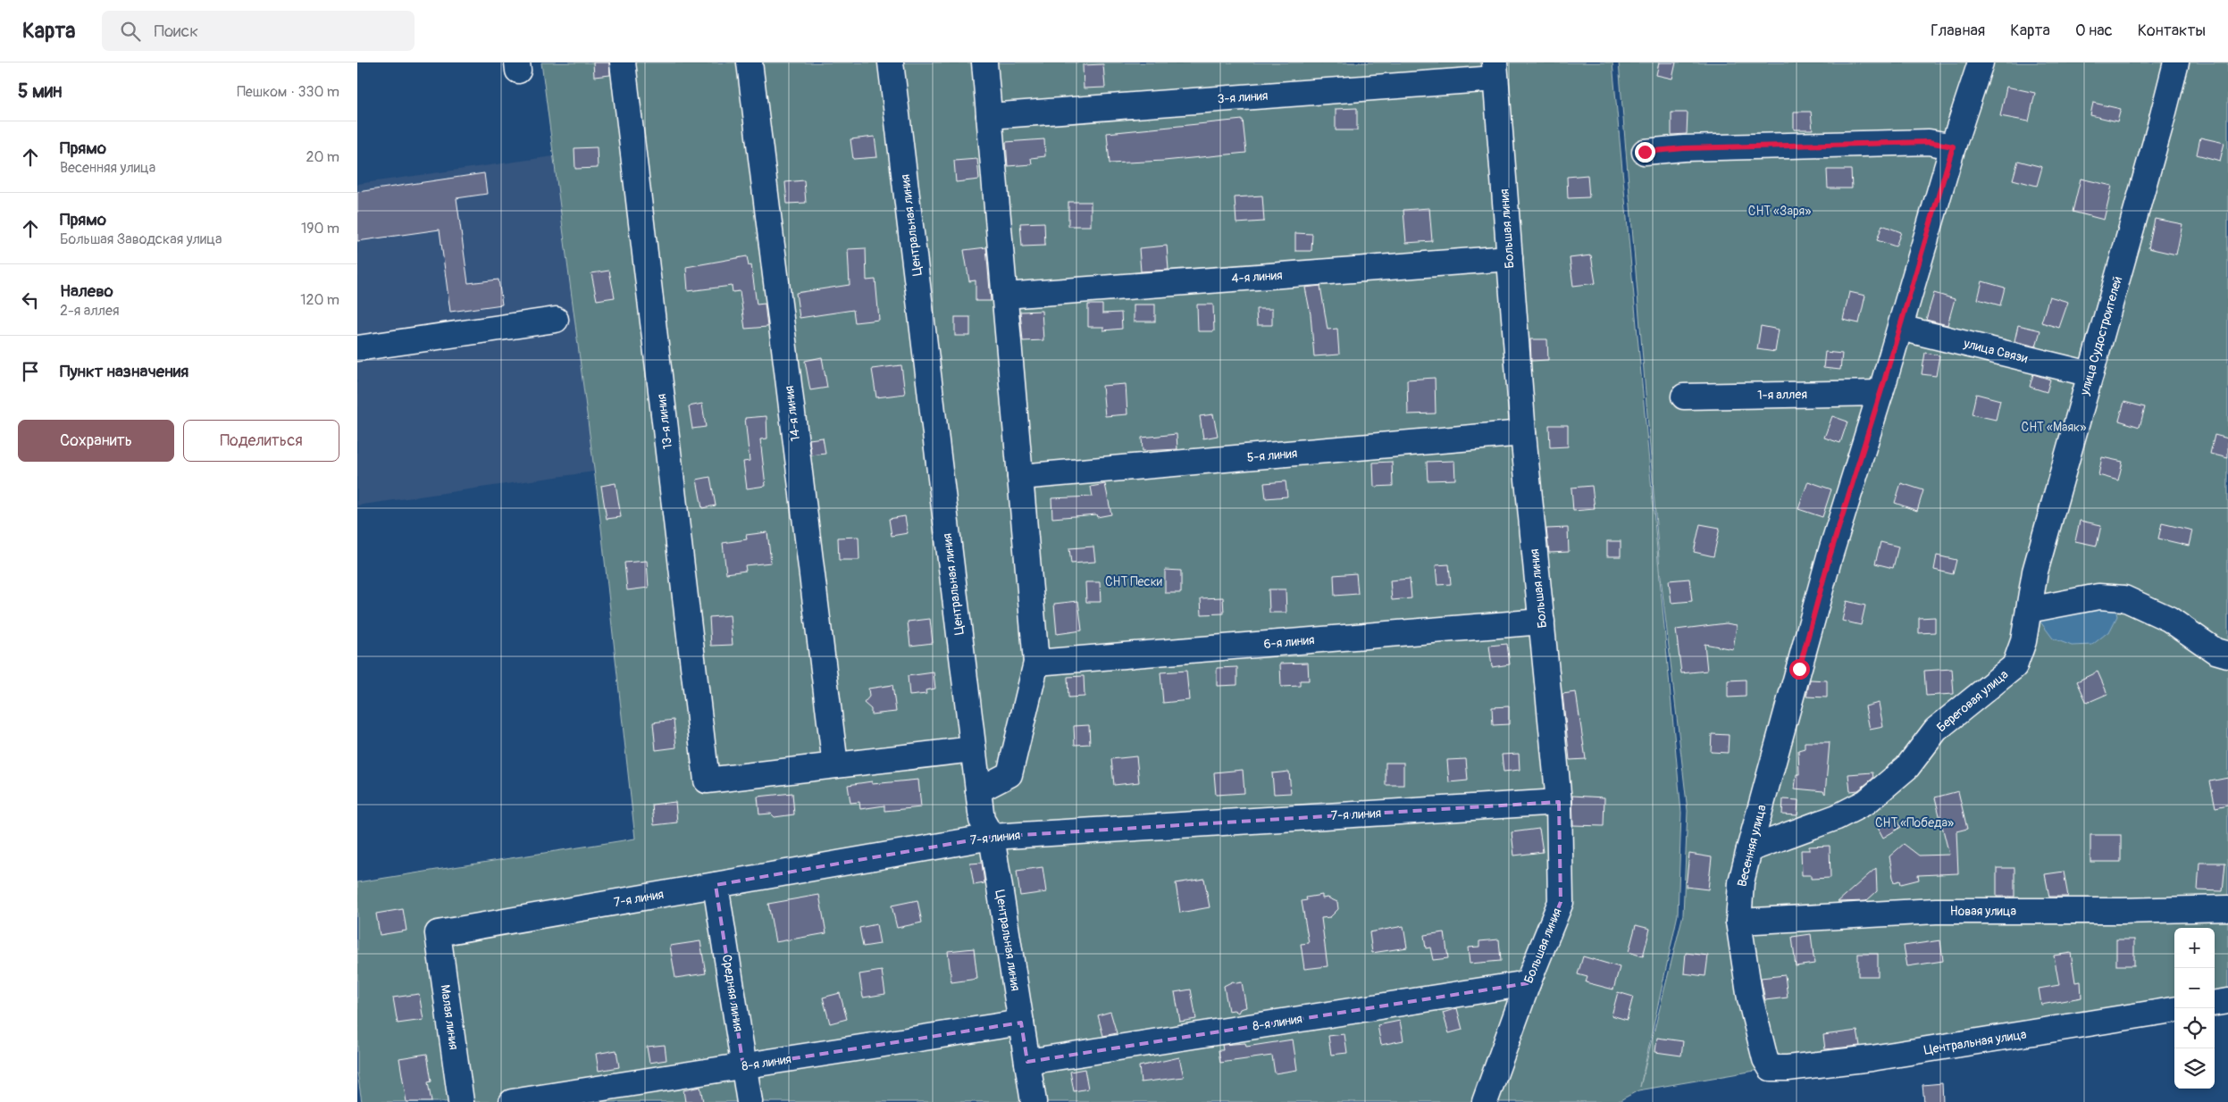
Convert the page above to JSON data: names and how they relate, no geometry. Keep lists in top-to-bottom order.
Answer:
{
  "streets": {
    "street": [
      "3-я линия",
      "Центральная линия",
      "Большая линия",
      "4-я линия",
      "улица Судостроителей",
      "улица Связи",
      "1-я аллея",
      "14-я линия",
      "13-я линия",
      "5-я линия",
      "6-я линия",
      "Береговая улица",
      "7-я линия",
      "Весенняя улица",
      "Новая улица",
      "Средняя линия",
      "Малая линия",
      "8-я линия",
      "Центральная улица"
    ]
  },
  "crossings": [
    ["3-я линия", "Большая линия"],
    ["Центральная линия", "7-я линия"],
    ["Центральная линия", "8-я линия"],
    ["Большая линия", "4-я линия"],
    ["Большая линия", "5-я линия"],
    ["Большая линия", "6-я линия"],
    ["Большая линия", "7-я линия"],
    ["Большая линия", "8-я линия"],
    ["улица Судостроителей", "улица Связи"],
    ["улица Судостроителей", "Береговая улица"],
    ["улица Связи", "Весенняя улица"],
    ["1-я аллея", "Весенняя улица"],
    ["14-я линия", "13-я линия"],
    ["Береговая улица", "Весенняя улица"],
    ["7-я линия", "Средняя линия"],
    ["7-я линия", "Малая линия"],
    ["Весенняя улица", "Новая улица"],
    ["Весенняя улица", "Центральная улица"],
    ["Средняя линия", "8-я линия"]
  ],
  "parks": [
    "СНТ «Заря»",
    "СНТ «Маяк»",
    "СНТ Пески",
    "СНТ «Победа»"
  ],
  "page": {
    "header": "Карта",
    "search": "Поиск",
    "nav": [
      "Главная",
      "Карта",
      "О нас",
      "Контакты"
    ],
    "heading": ["5 мин", "Пешком · 330 m"],
    "list": [
      ["Прямо", "Весенняя улица", "20 m"],
      ["Прямо", "Большая Заводская улица", "190 m"],
      ["Налево", "2-я аллея", "120 m"],
      "Пункт назначения"
    ],
    "buttons": ["Сохранить", "Поделиться"],
    "map_buttons": ["+", "−"]
  }
}
